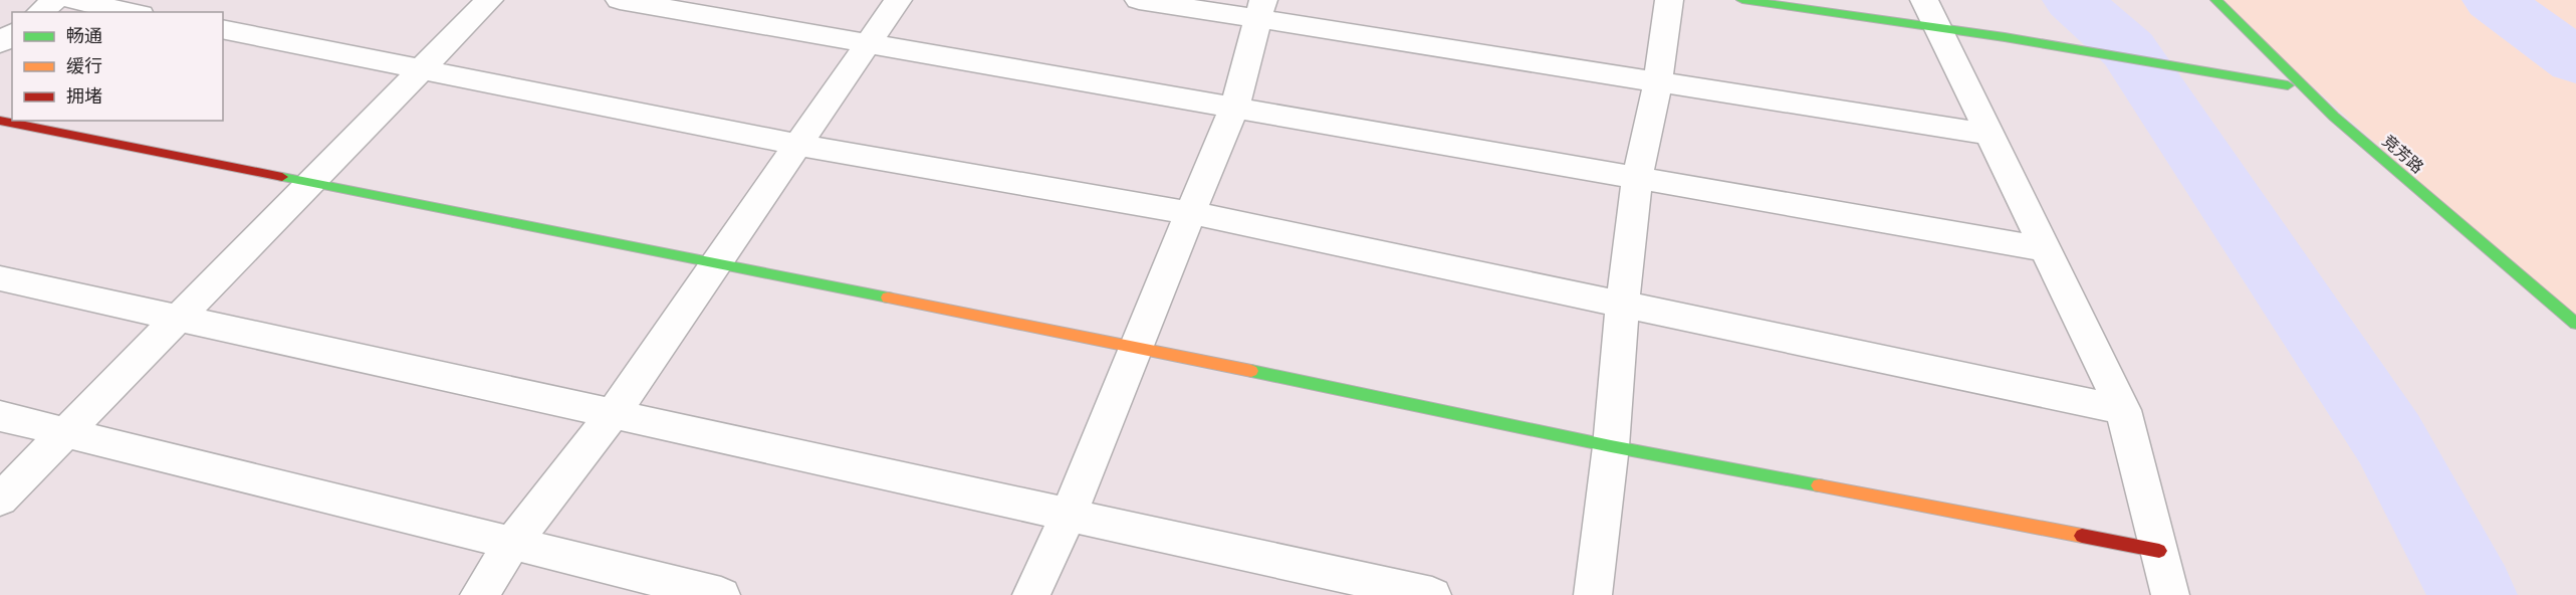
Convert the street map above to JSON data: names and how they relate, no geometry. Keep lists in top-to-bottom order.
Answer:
{
  "streets": {
    "street": ["竞芳路"]
  },
  "legend": ["畅通", "缓行", "拥堵"]
}
